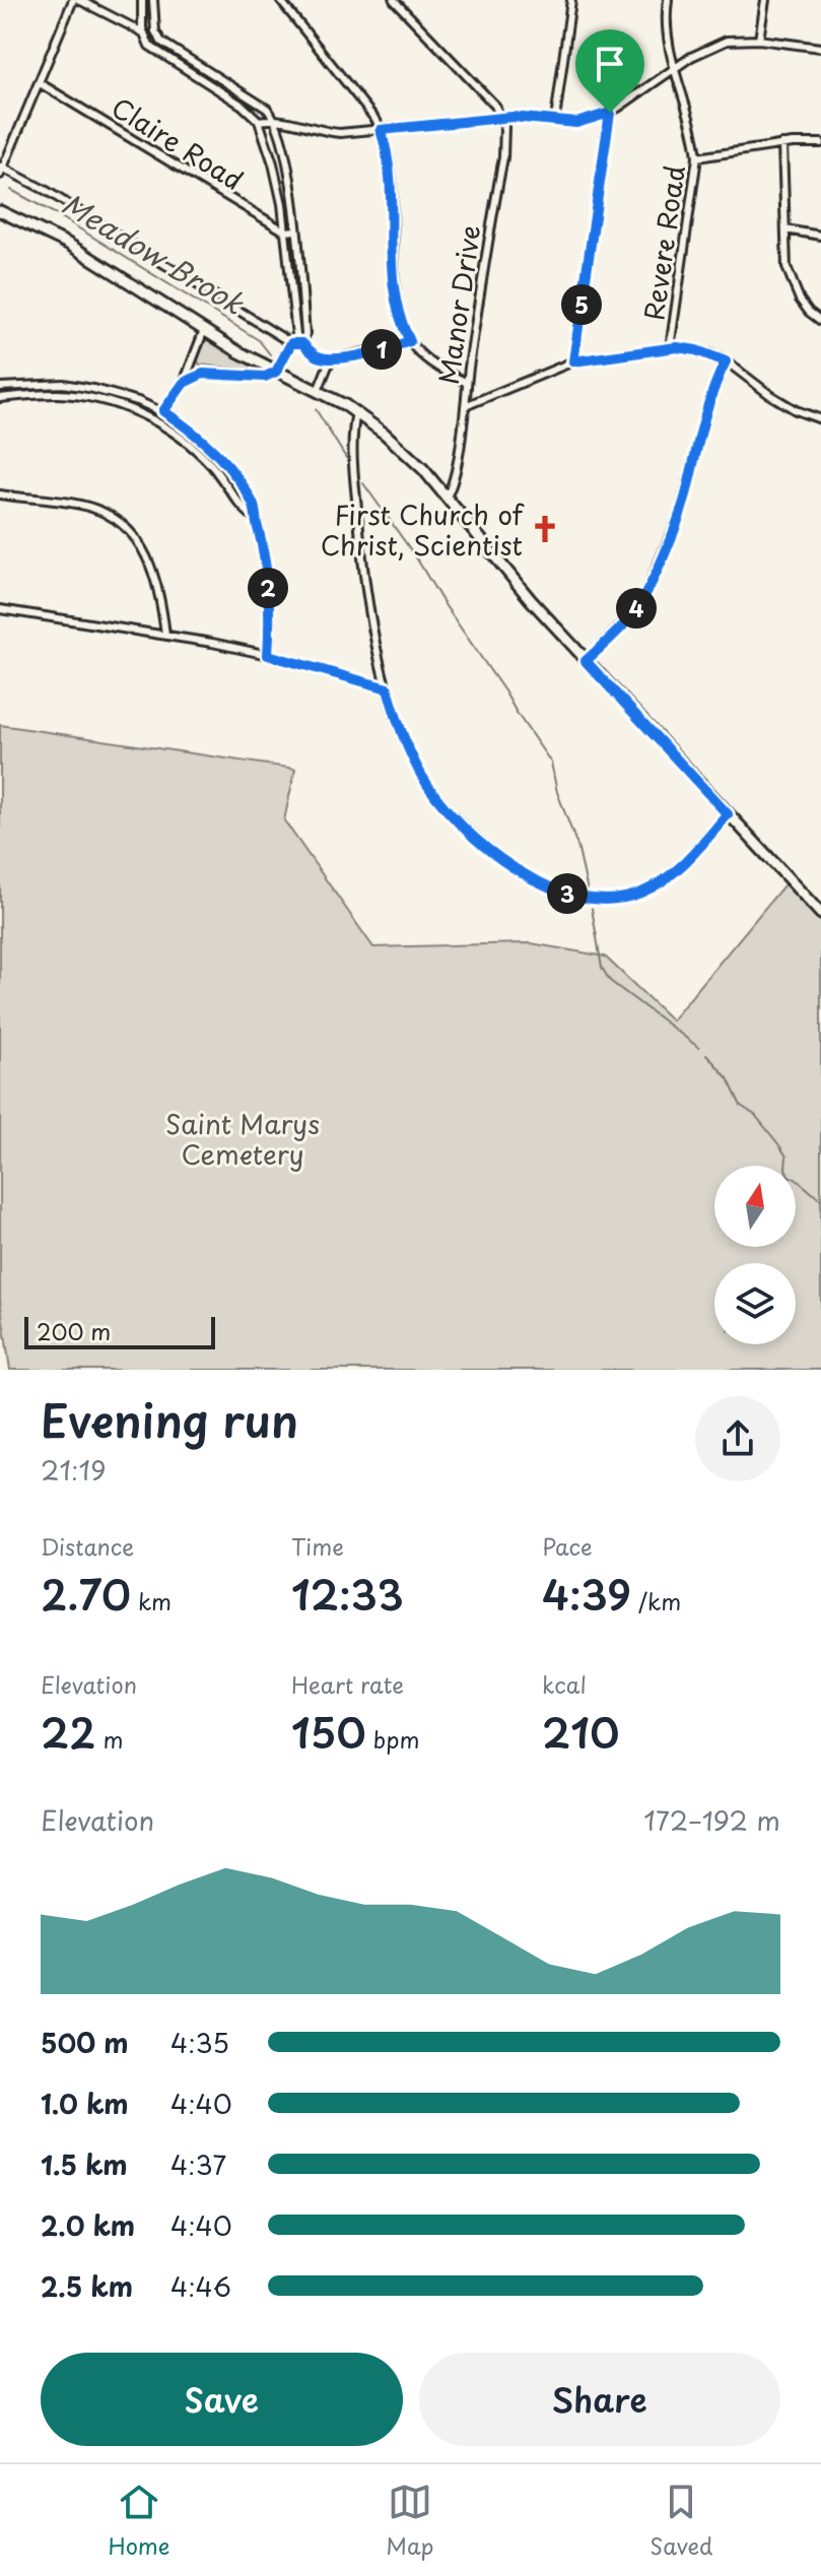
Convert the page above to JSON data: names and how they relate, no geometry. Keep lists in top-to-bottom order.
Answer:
{
  "streets": {
    "street": ["Claire Road", "Revere Road", "Manor Drive"]
  },
  "water": ["Meadow Brook"],
  "parks": ["Saint Marys Cemetery"],
  "places": {
    "church": ["First Church of Christ, Scientist"]
  },
  "scale_bar": "200 m",
  "north": "top",
  "page": {
    "pins": [
      "5",
      "1",
      "2",
      "4",
      "3"
    ],
    "scale": "200 m",
    "heading": ["Evening run", "21:19"],
    "stats": [
      ["Distance", "2.70 km"],
      ["Time", "12:33"],
      ["Pace", "4:39 /km"],
      ["Elevation", "22 m"],
      ["Heart rate", "150 bpm"],
      ["kcal", "210"]
    ],
    "chart": ["Elevation", "172–192 m"],
    "list": [
      {
        "name": "500 m",
        "note": "4:35"
      },
      {
        "name": "1.0 km",
        "note": "4:40"
      },
      {
        "name": "1.5 km",
        "note": "4:37"
      },
      {
        "name": "2.0 km",
        "note": "4:40"
      },
      {
        "name": "2.5 km",
        "note": "4:46"
      }
    ],
    "buttons": ["Save", "Share"],
    "tabs": ["Home", "Map", "Saved"]
  }
}
